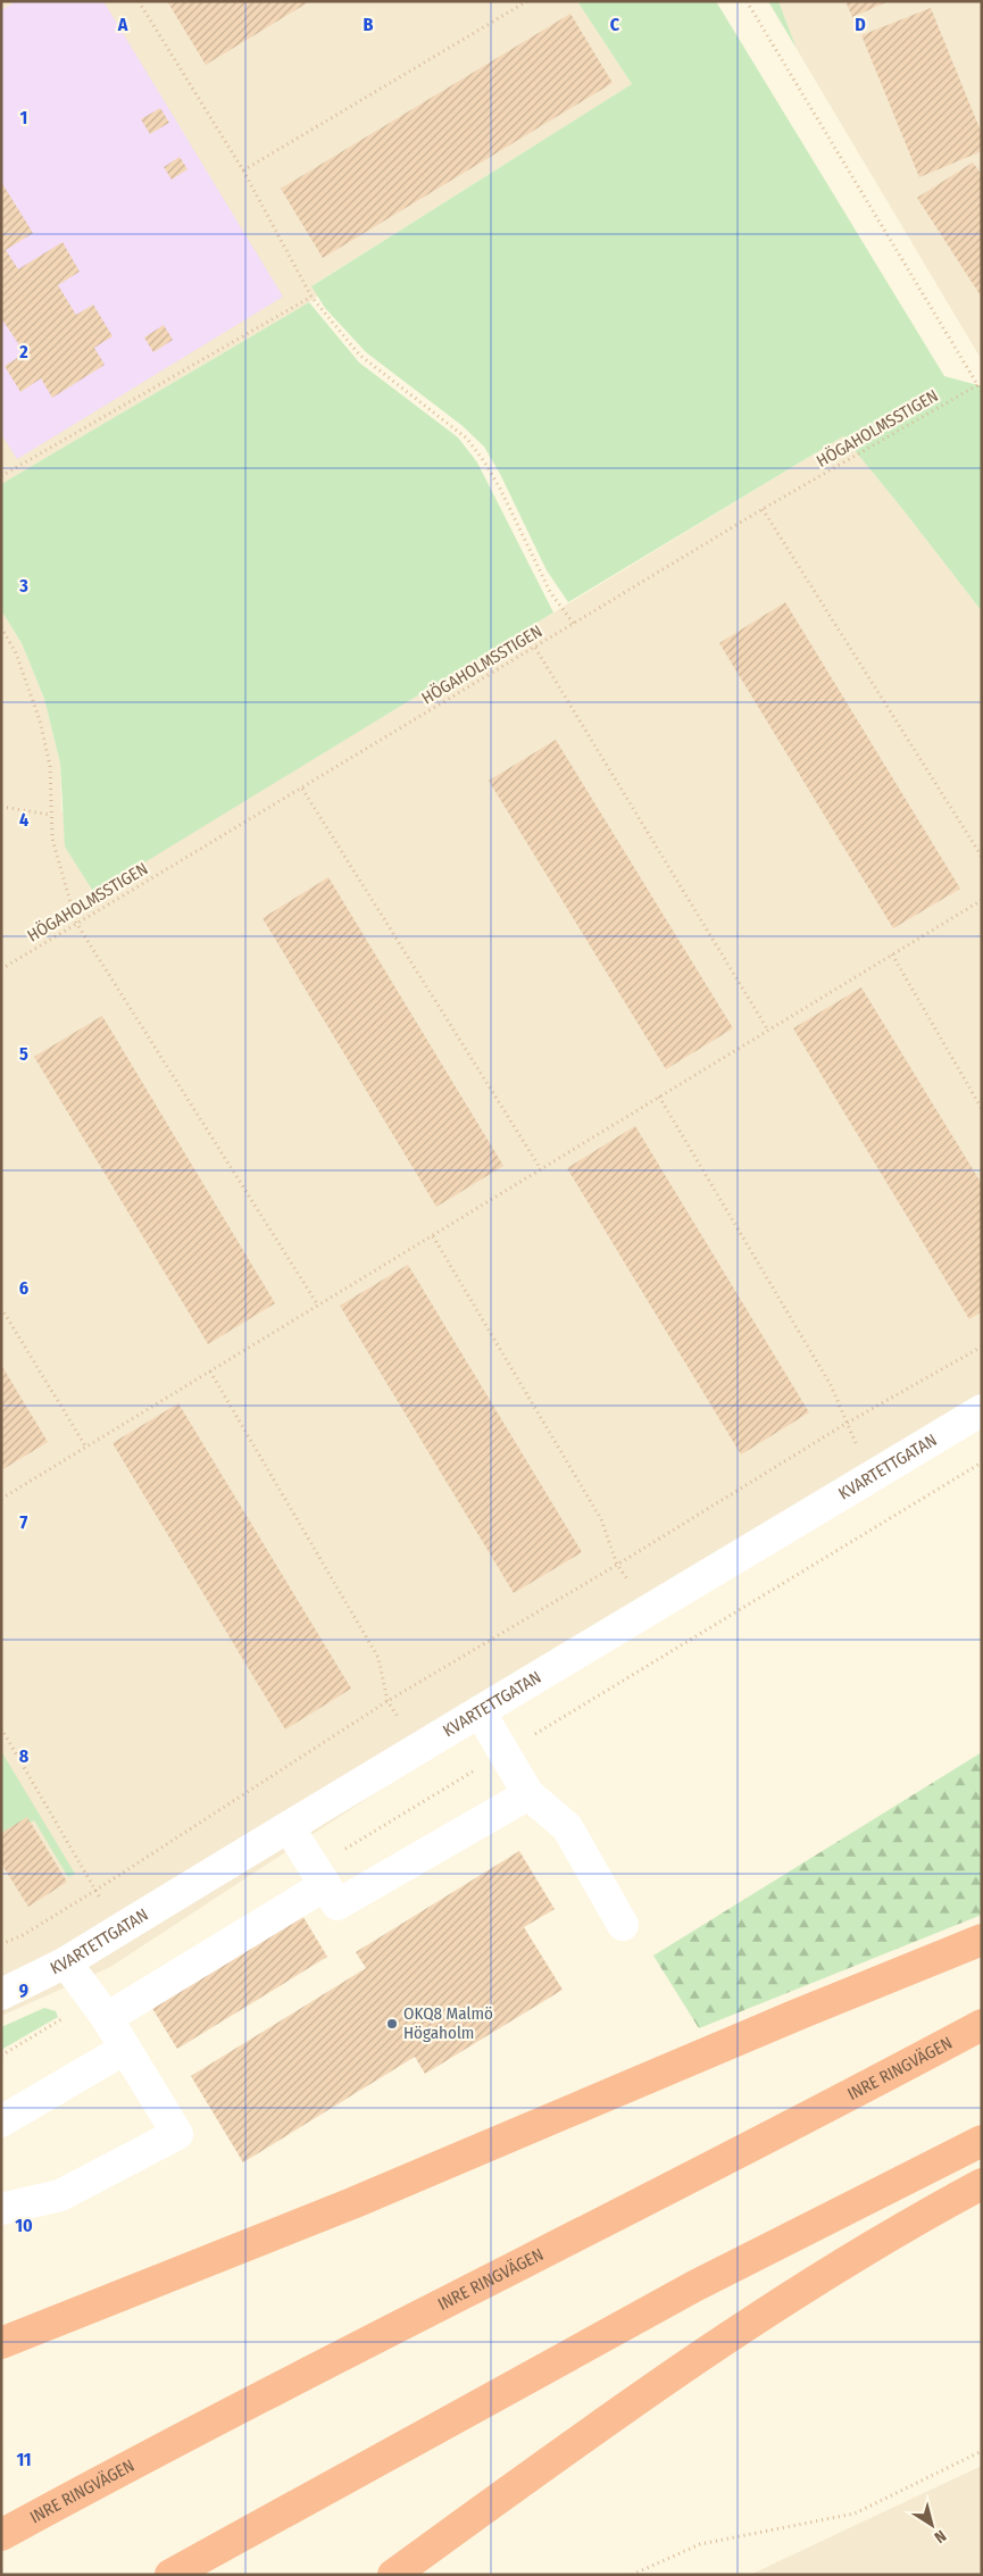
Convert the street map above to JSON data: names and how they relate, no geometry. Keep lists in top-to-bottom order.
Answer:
{
  "streets": {
    "highway": ["INRE RINGVÄGEN"],
    "street": ["KVARTETTGATAN"],
    "path": ["HÖGAHOLMSSTIGEN"]
  },
  "places": ["OKQ8 Malmö Högaholm"],
  "north": "bottom right",
  "grid": {
    "columns": [
      "A",
      "B",
      "C",
      "D"
    ],
    "rows": [
      "1",
      "2",
      "3",
      "4",
      "5",
      "6",
      "7",
      "8",
      "9",
      "10",
      "11"
    ]
  }
}
